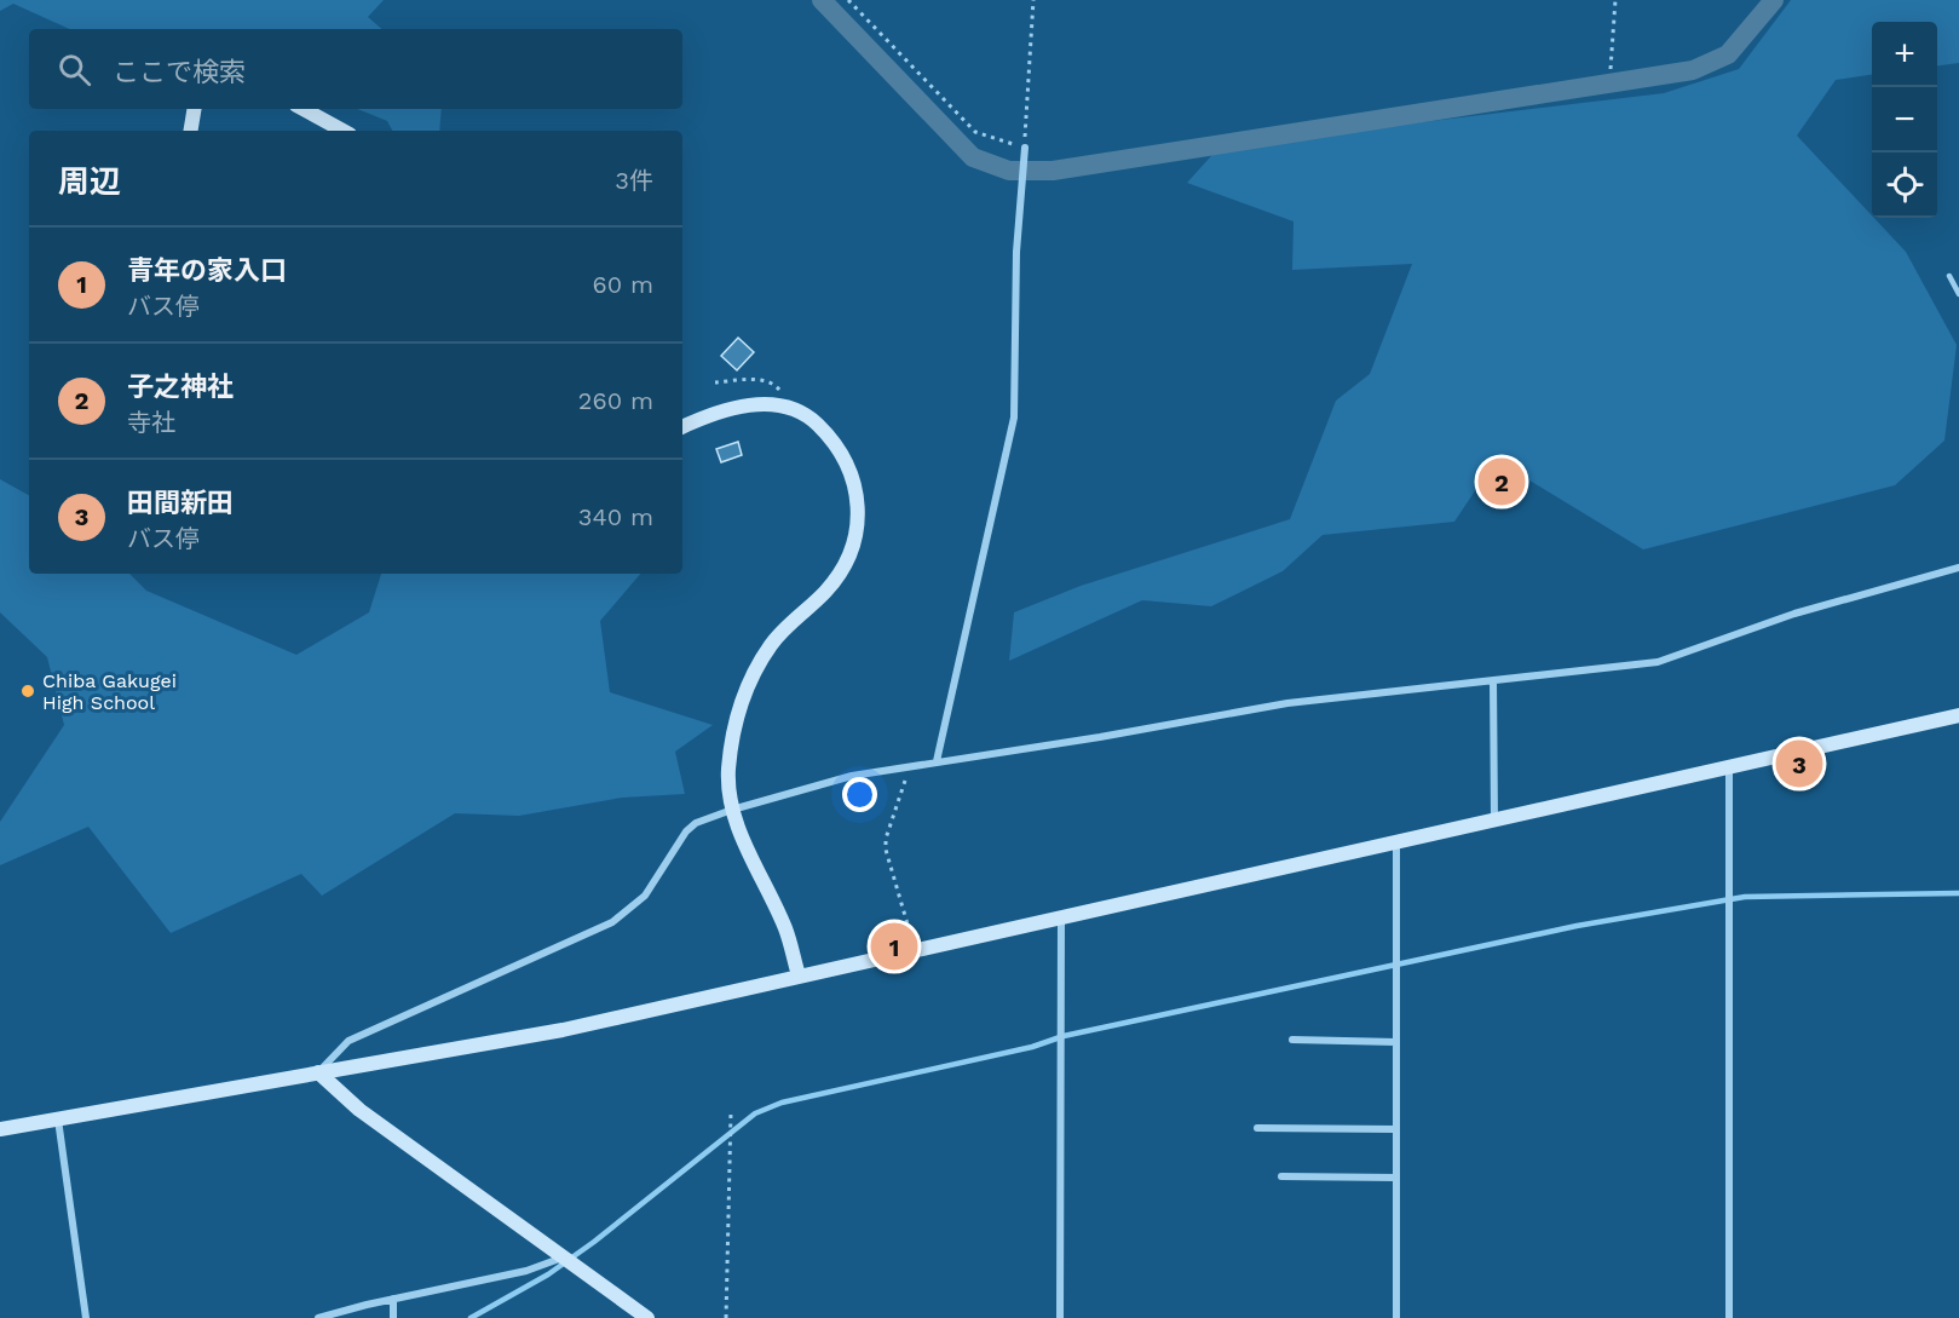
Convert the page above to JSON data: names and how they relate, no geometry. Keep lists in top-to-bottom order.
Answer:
{
  "places": ["Chiba Gakugei High School"],
  "page": {
    "map_buttons": ["+", "−"],
    "search": "ここで検索",
    "heading": ["周辺", "3件"],
    "list": [
      {
        "mark": "1",
        "name": "青年の家入口",
        "note": "バス停",
        "value": "60 m"
      },
      {
        "mark": "2",
        "name": "子之神社",
        "note": "寺社",
        "value": "260 m"
      },
      {
        "mark": "3",
        "name": "田間新田",
        "note": "バス停",
        "value": "340 m"
      }
    ],
    "pins": ["2", "3", "1"]
  }
}
